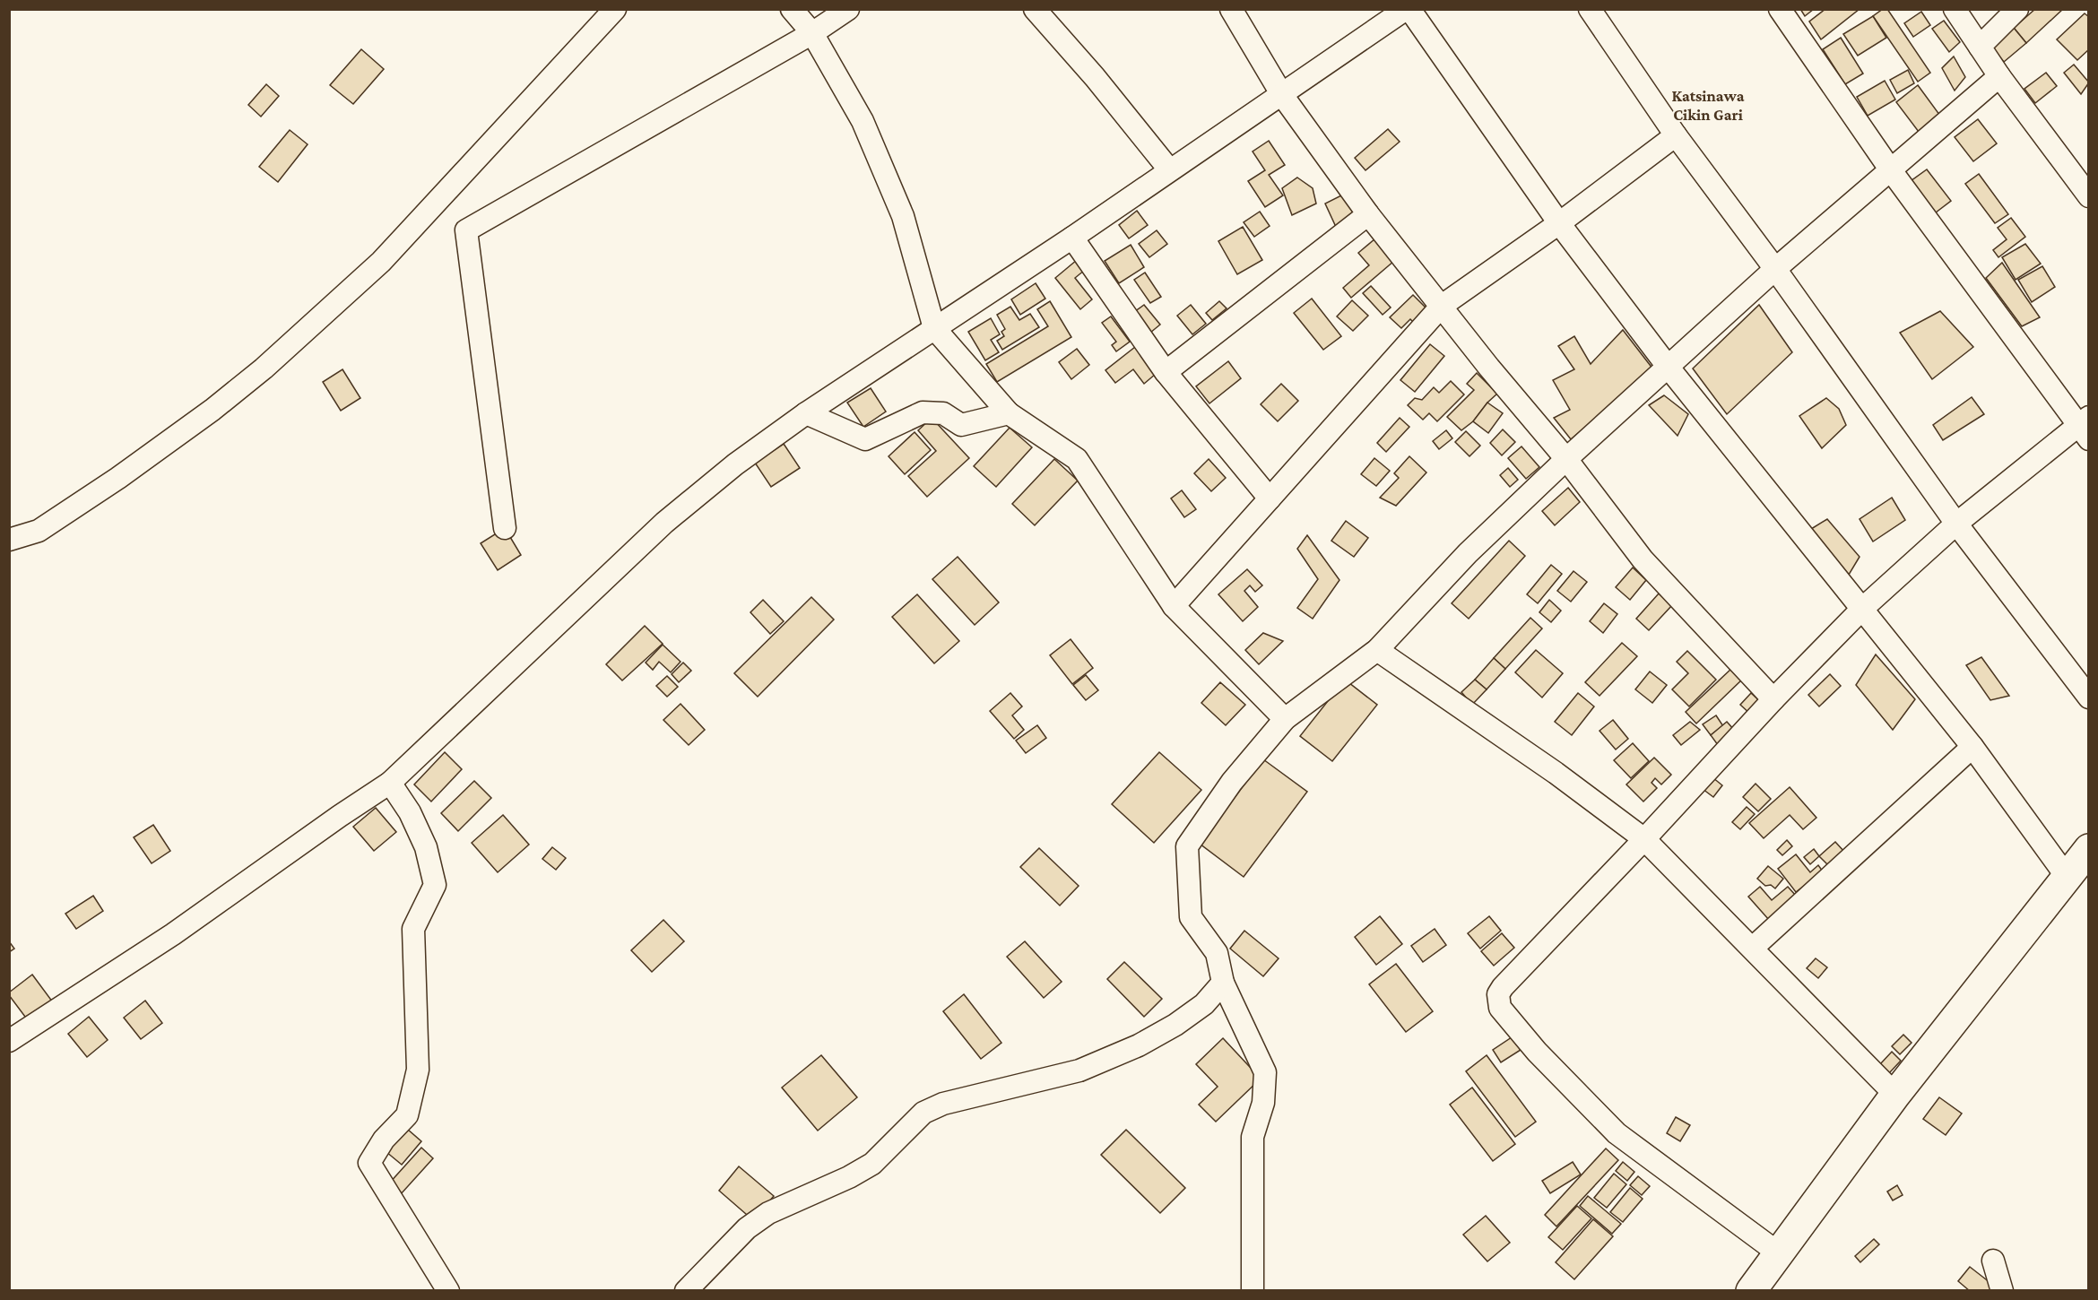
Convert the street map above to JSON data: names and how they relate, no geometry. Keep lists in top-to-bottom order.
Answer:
{
  "districts": ["Katsinawa Cikin Gari"]
}
